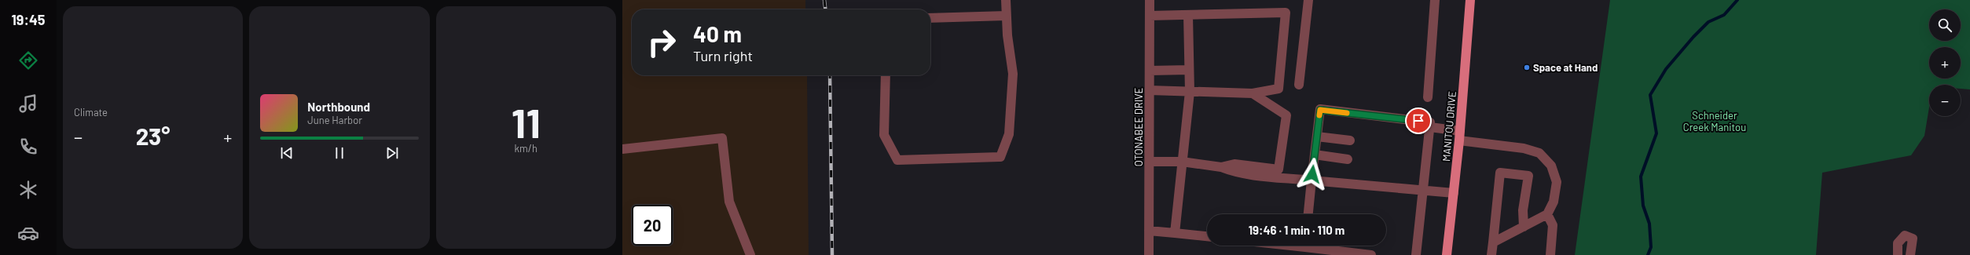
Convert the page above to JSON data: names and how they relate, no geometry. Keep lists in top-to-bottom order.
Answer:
{
  "streets": {
    "main road": ["MANITOU DRIVE"],
    "street": ["OTONABEE DRIVE"]
  },
  "parks": ["Schneider Creek Manitou"],
  "places": ["Space at Hand"],
  "page": {
    "tabs": "19:45",
    "tile": [
      "Climate",
      ["11", "km/h"]
    ],
    "map_buttons": ["+", "−"],
    "turn": ["40 m", "Turn right"],
    "song": ["Northbound", "June Harbor"],
    "heat": ["−", "23°", "+"],
    "limit": "20",
    "trip": "19:46 · 1 min · 110 m"
  }
}
